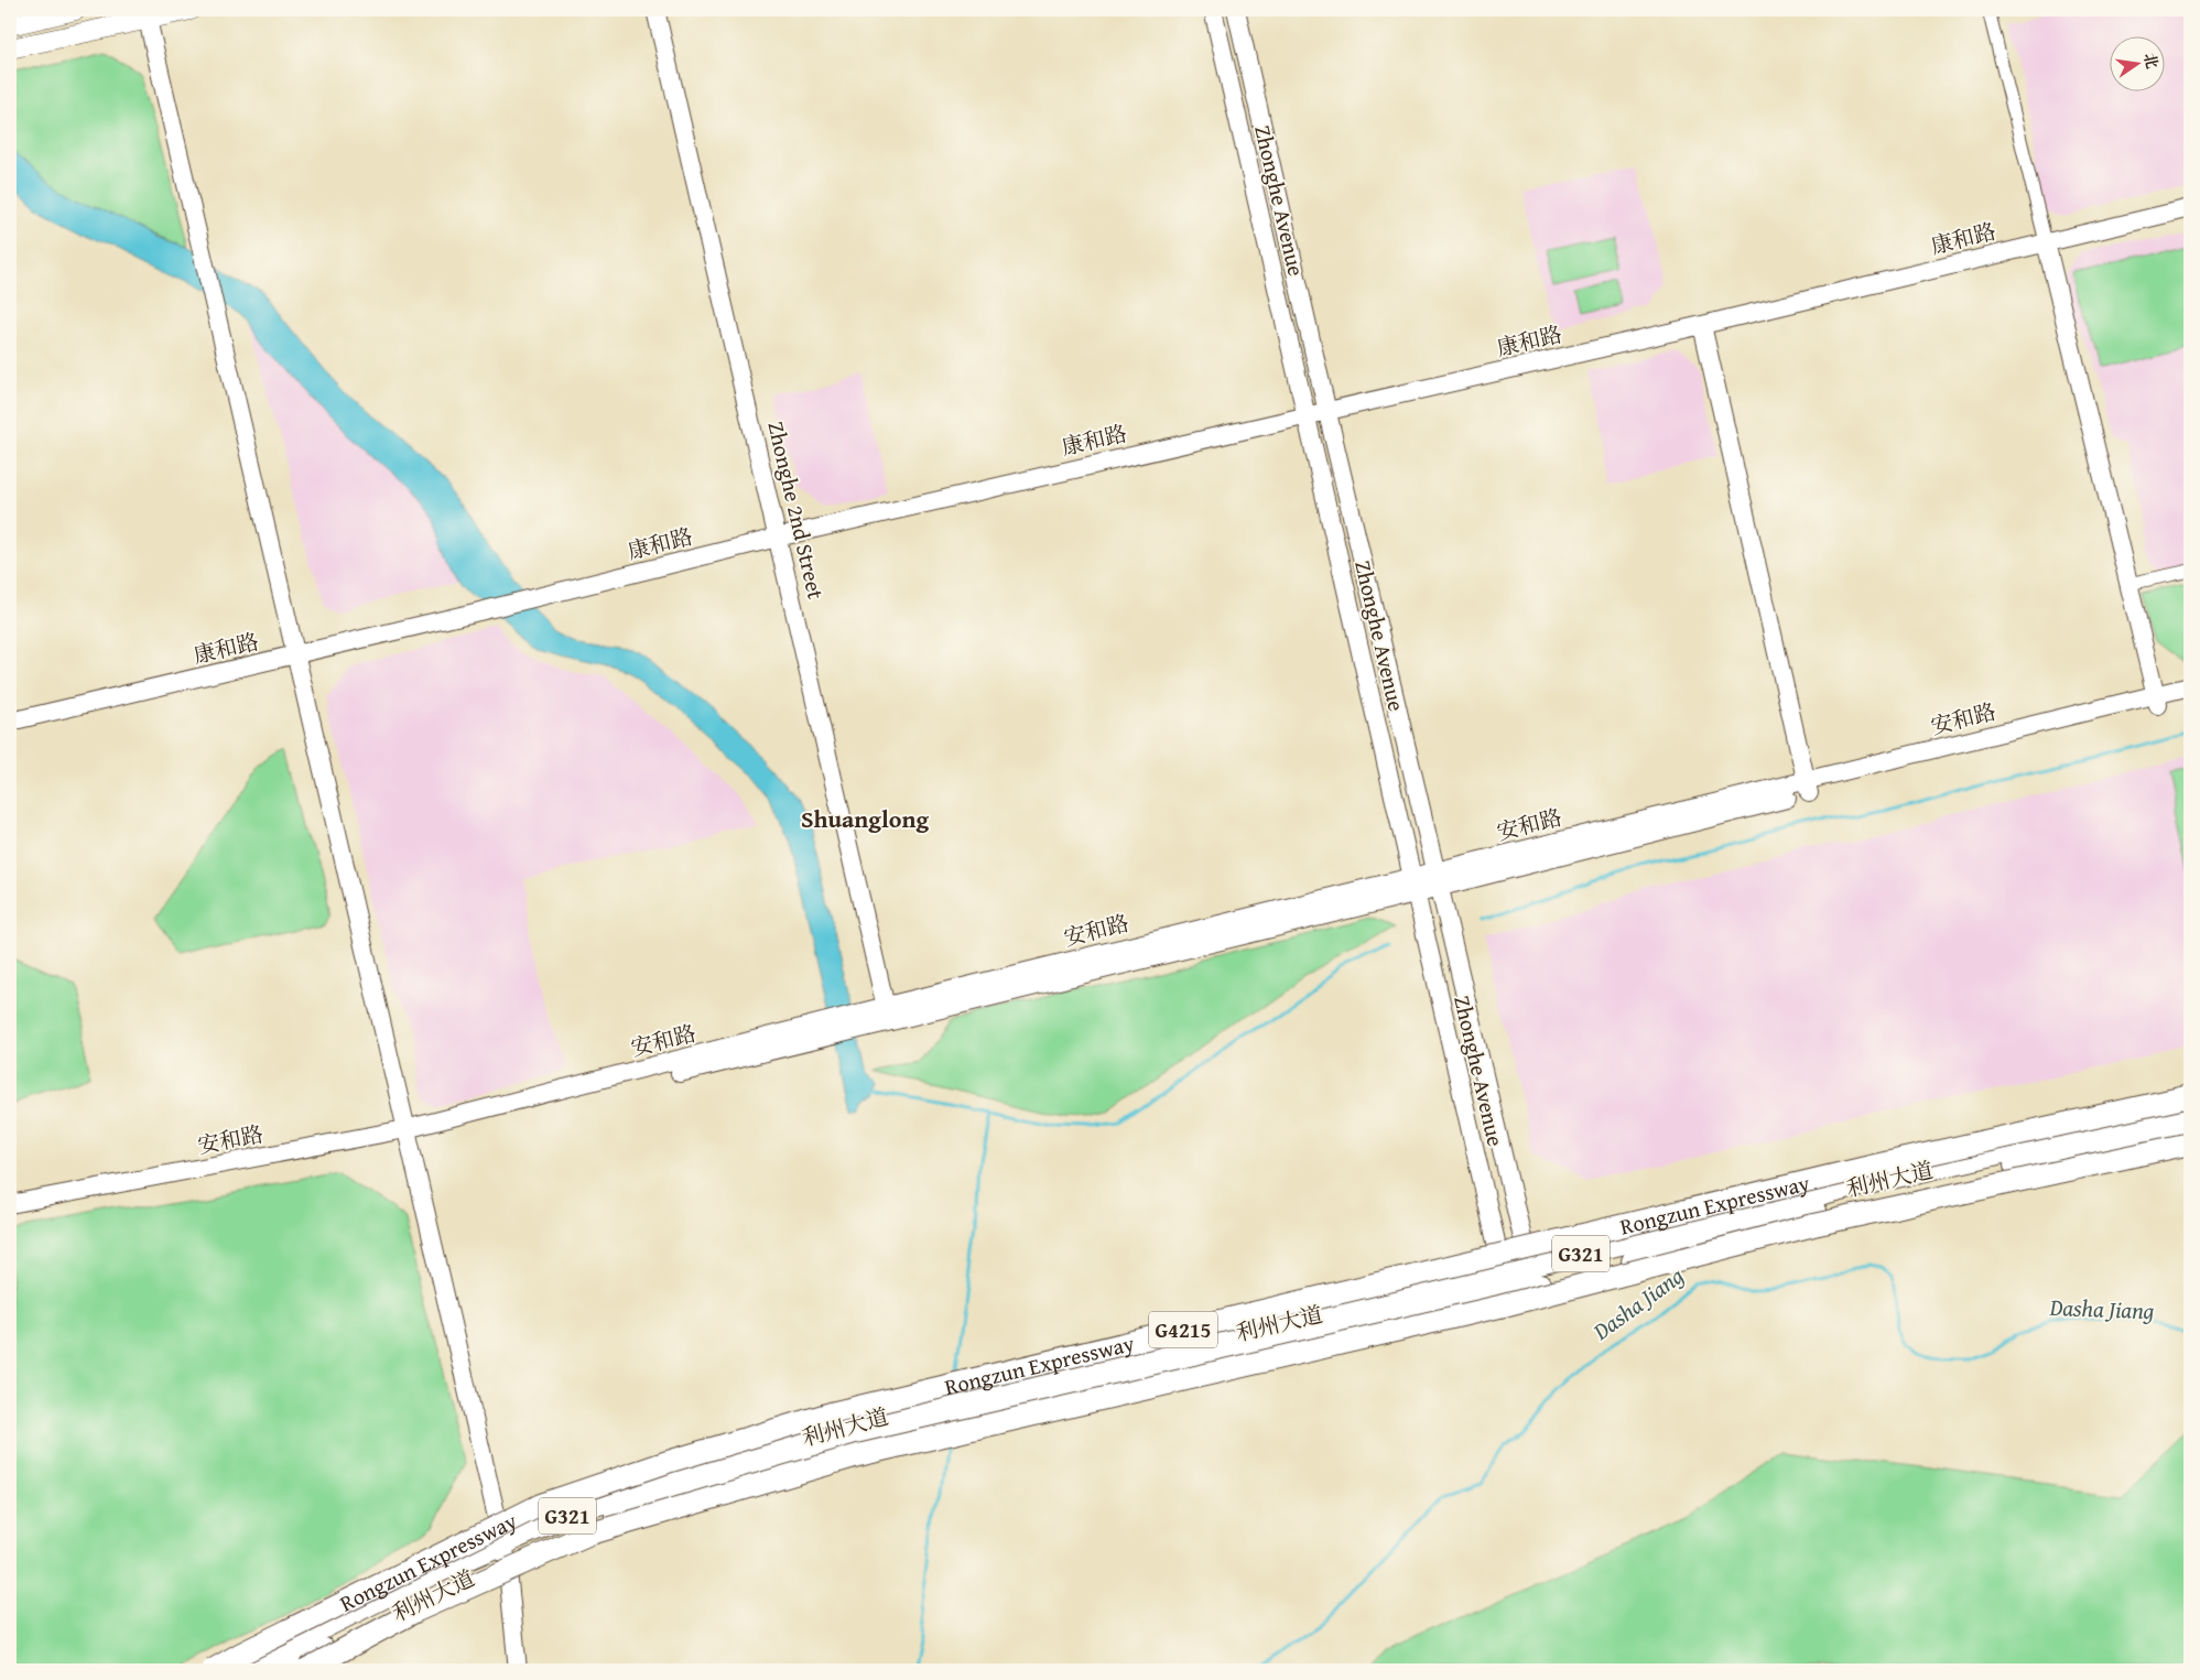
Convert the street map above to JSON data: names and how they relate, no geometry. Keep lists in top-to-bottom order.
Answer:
{
  "streets": {
    "highway": [
      "利州大道",
      "Rongzun Expressway",
      "G321",
      "G4215"
    ],
    "street": [
      "Zhonghe Avenue",
      "康和路",
      "Zhonghe 2nd Street",
      "安和路"
    ]
  },
  "crossings": [
    ["Zhonghe Avenue", "康和路"],
    ["Zhonghe Avenue", "安和路"],
    ["Zhonghe Avenue", "利州大道"],
    ["康和路", "Zhonghe 2nd Street"],
    ["Zhonghe 2nd Street", "安和路"]
  ],
  "districts": ["Shuanglong"],
  "water": ["Dasha Jiang"],
  "north": "right"
}
